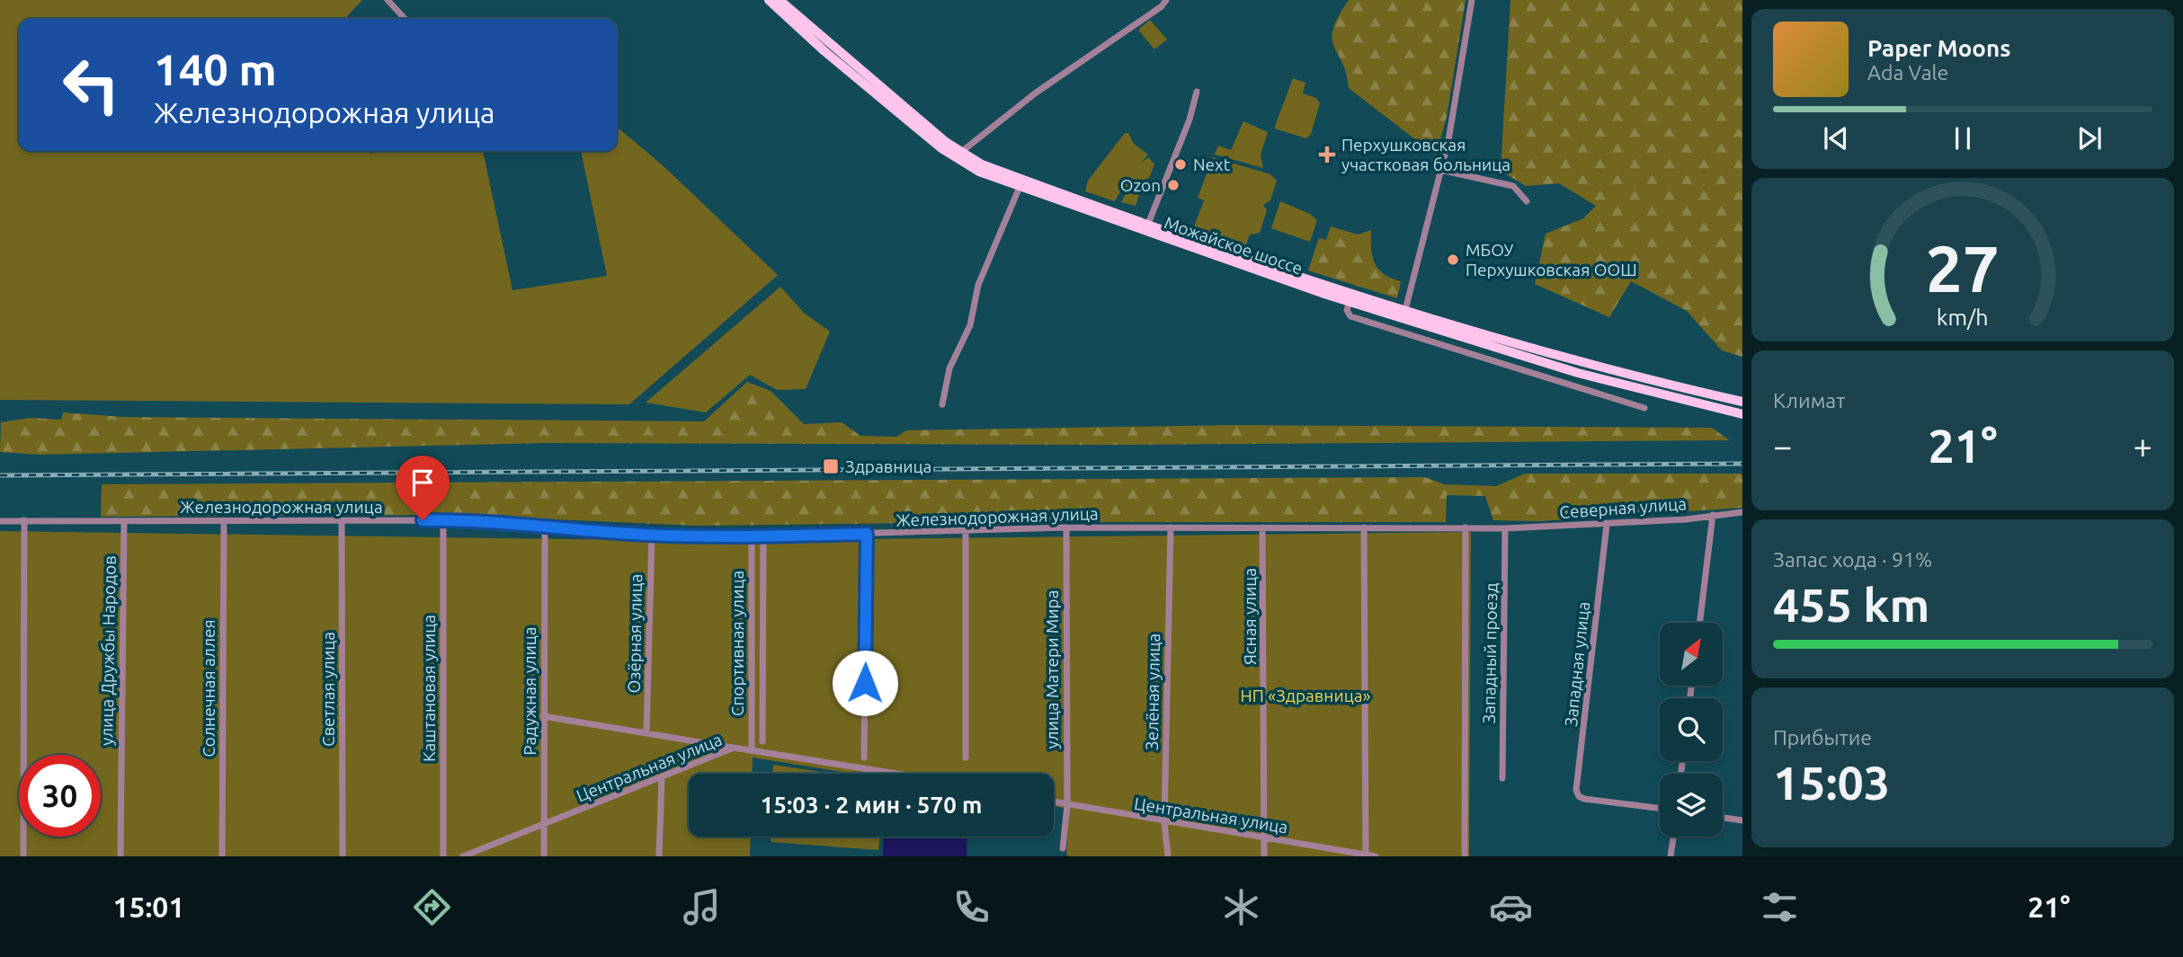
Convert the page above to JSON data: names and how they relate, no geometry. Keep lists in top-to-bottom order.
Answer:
{
  "streets": {
    "main road": ["Можайское шоссе"],
    "street": [
      "Железнодорожная улица",
      "Северная улица",
      "Ясная улица",
      "Озёрная улица",
      "Спортивная улица",
      "улица Дружбы Народов",
      "Западный проезд",
      "Западная улица",
      "улица Матери Мира",
      "Солнечная аллея",
      "Каштановая улица",
      "Светлая улица",
      "Радужная улица",
      "Зелёная улица",
      "Центральная улица"
    ]
  },
  "crossings": [
    ["Железнодорожная улица", "Северная улица"],
    ["Железнодорожная улица", "Ясная улица"],
    ["Железнодорожная улица", "Озёрная улица"],
    ["Железнодорожная улица", "Спортивная улица"],
    ["Железнодорожная улица", "улица Дружбы Народов"],
    ["Железнодорожная улица", "Западный проезд"],
    ["Железнодорожная улица", "улица Матери Мира"],
    ["Железнодорожная улица", "Солнечная аллея"],
    ["Железнодорожная улица", "Каштановая улица"],
    ["Железнодорожная улица", "Светлая улица"],
    ["Железнодорожная улица", "Радужная улица"],
    ["Железнодорожная улица", "Зелёная улица"],
    ["Северная улица", "Западный проезд"],
    ["Северная улица", "Западная улица"],
    ["Ясная улица", "Центральная улица"],
    ["Спортивная улица", "Центральная улица"],
    ["улица Матери Мира", "Центральная улица"],
    ["Радужная улица", "Центральная улица"],
    ["Зелёная улица", "Центральная улица"]
  ],
  "parks": ["НП «Здравница»"],
  "places": {
    "health": ["Перхушковская участковая больница"],
    "other": ["Next", "Ozon", "МБОУ Перхушковская ООШ"],
    "transit": ["Здравница"]
  },
  "north": "top right",
  "page": {
    "turn": ["140 m", "Железнодорожная улица"],
    "song": ["Paper Moons", "Ada Vale"],
    "tile": [
      "Климат",
      ["Запас хода · 91%", "455 km"],
      ["Прибытие", "15:03"]
    ],
    "heat": ["−", "21°", "+"],
    "limit": "30",
    "trip": "15:03 · 2 мин · 570 m",
    "tabs": ["15:01", "21°"],
    "gauge": ["27", "km/h"]
  }
}
